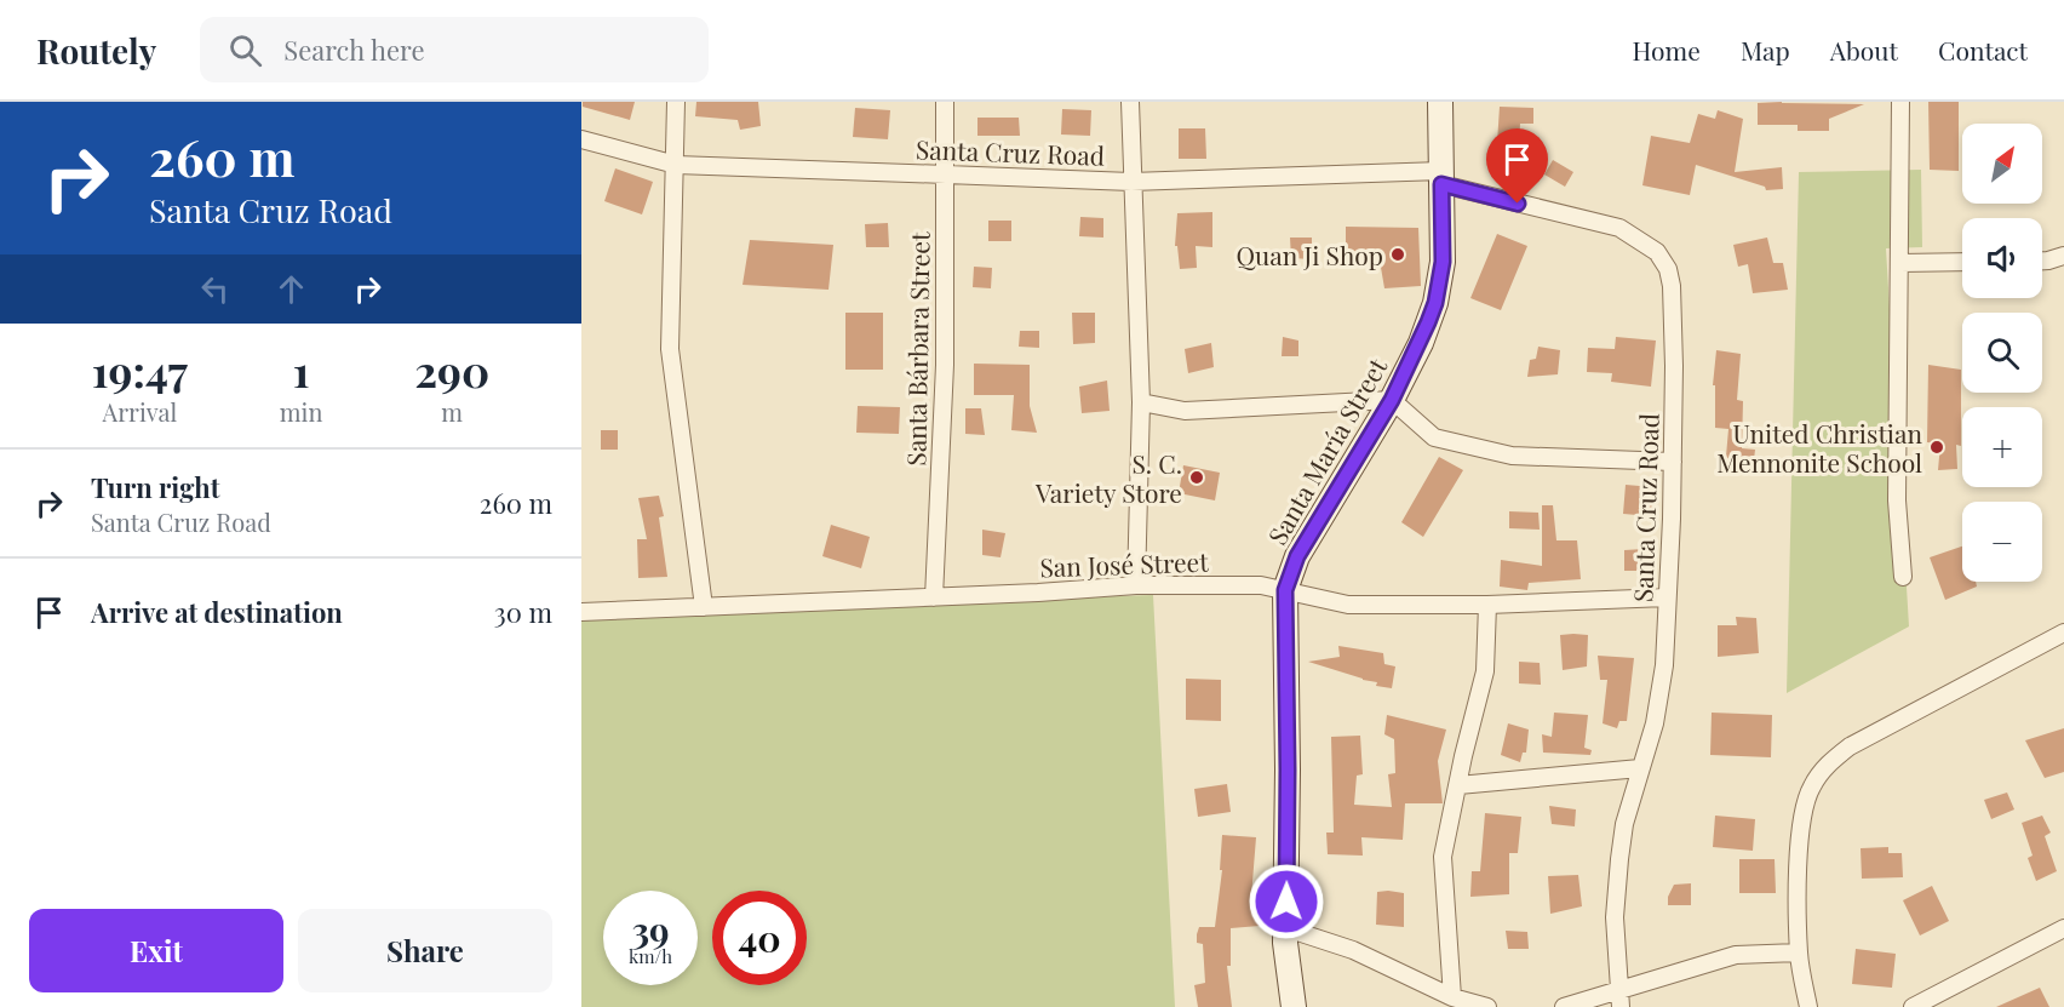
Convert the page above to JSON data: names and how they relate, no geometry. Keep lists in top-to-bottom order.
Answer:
{
  "streets": {
    "street": [
      "Santa Cruz Road",
      "Santa Bárbara Street",
      "Santa María Street",
      "San José Street"
    ]
  },
  "crossings": [
    ["Santa Cruz Road", "Santa Bárbara Street"],
    ["Santa Cruz Road", "Santa María Street"],
    ["Santa Cruz Road", "San José Street"],
    ["Santa Bárbara Street", "San José Street"],
    ["Santa María Street", "San José Street"]
  ],
  "places": ["Quan Ji Shop", "United Christian Mennonite School", "S. C. Variety Store"],
  "north": "top right",
  "page": {
    "header": "Routely",
    "search": "Search here",
    "nav": [
      "Home",
      "Map",
      "About",
      "Contact"
    ],
    "turn": ["260 m", "Santa Cruz Road"],
    "map_buttons": ["+", "−"],
    "eta": [
      "19:47",
      "Arrival",
      "1",
      "min",
      "290",
      "m"
    ],
    "list": [
      {
        "name": "Turn right",
        "note": "Santa Cruz Road",
        "value": "260 m"
      },
      {
        "name": "Arrive at destination",
        "value": "30 m"
      }
    ],
    "speed": "39 km/h",
    "limit": "40",
    "buttons": ["Exit", "Share"]
  }
}
